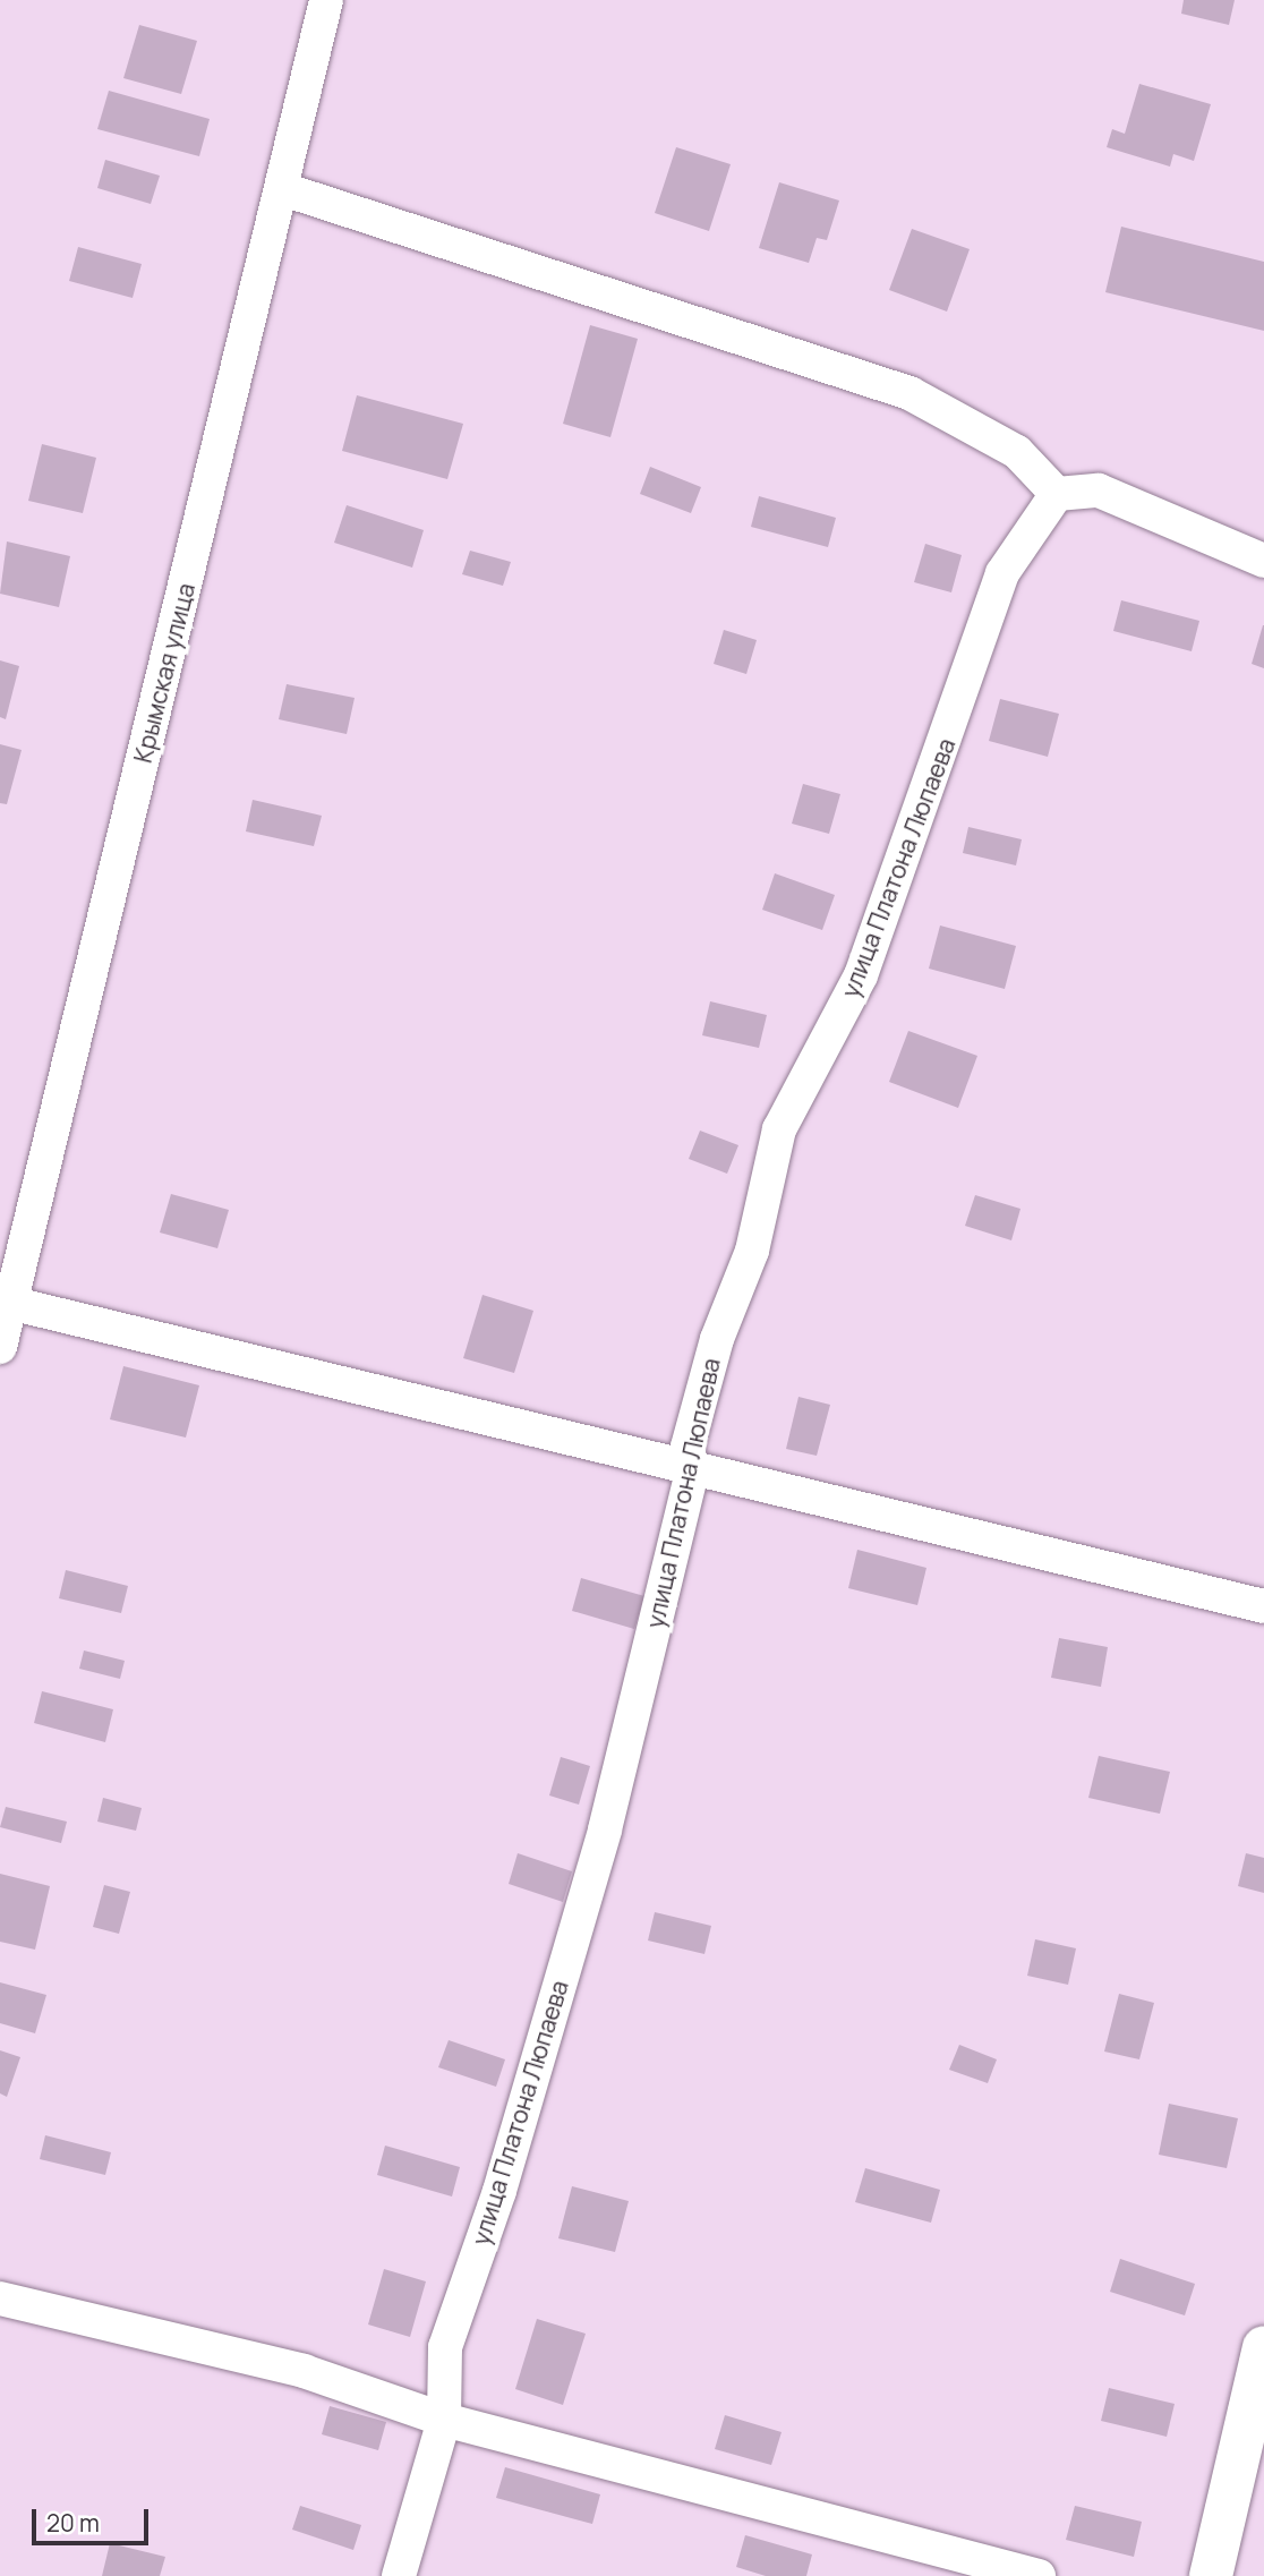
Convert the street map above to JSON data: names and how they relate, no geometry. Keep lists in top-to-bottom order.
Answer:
{
  "streets": {
    "street": ["Крымская улица", "улица Платона Люпаева"]
  },
  "scale_bar": "20 m"
}
